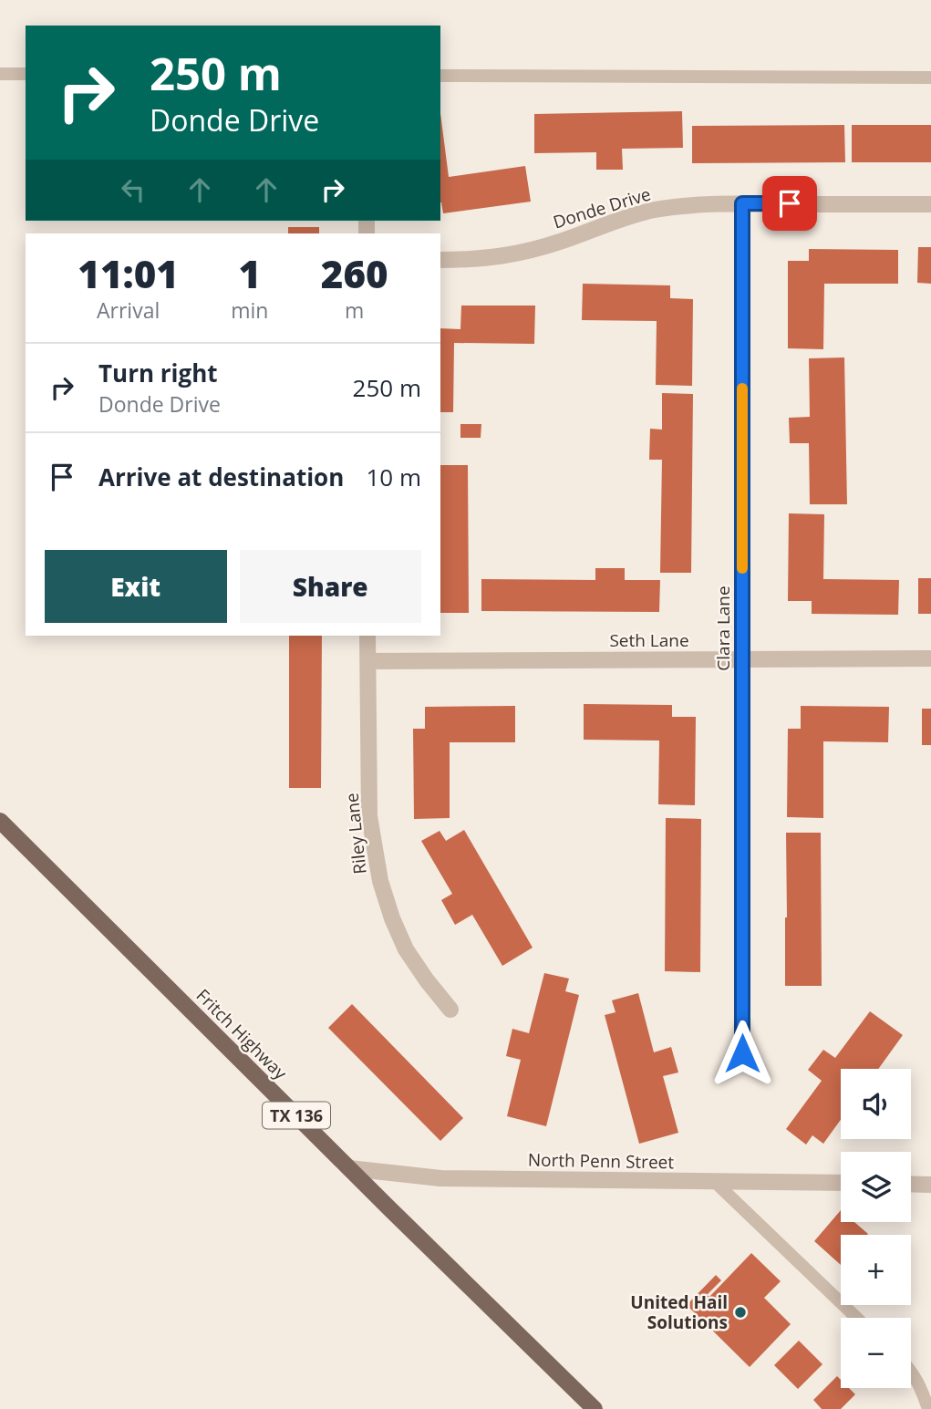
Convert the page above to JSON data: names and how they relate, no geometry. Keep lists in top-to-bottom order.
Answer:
{
  "streets": {
    "main road": ["Fritch Highway", "TX 136"],
    "street": [
      "Donde Drive",
      "Clara Lane",
      "Seth Lane",
      "Riley Lane",
      "North Penn Street"
    ]
  },
  "crossings": [
    ["Donde Drive", "Clara Lane"],
    ["Clara Lane", "Seth Lane"],
    ["Seth Lane", "Riley Lane"],
    ["Fritch Highway", "North Penn Street"]
  ],
  "places": ["United Hail Solutions"],
  "page": {
    "turn": ["250 m", "Donde Drive"],
    "eta": [
      "11:01",
      "Arrival",
      "1",
      "min",
      "260",
      "m"
    ],
    "list": [
      {
        "name": "Turn right",
        "note": "Donde Drive",
        "value": "250 m"
      },
      {
        "name": "Arrive at destination",
        "value": "10 m"
      }
    ],
    "buttons": ["Exit", "Share"],
    "map_buttons": ["+", "−"]
  }
}
